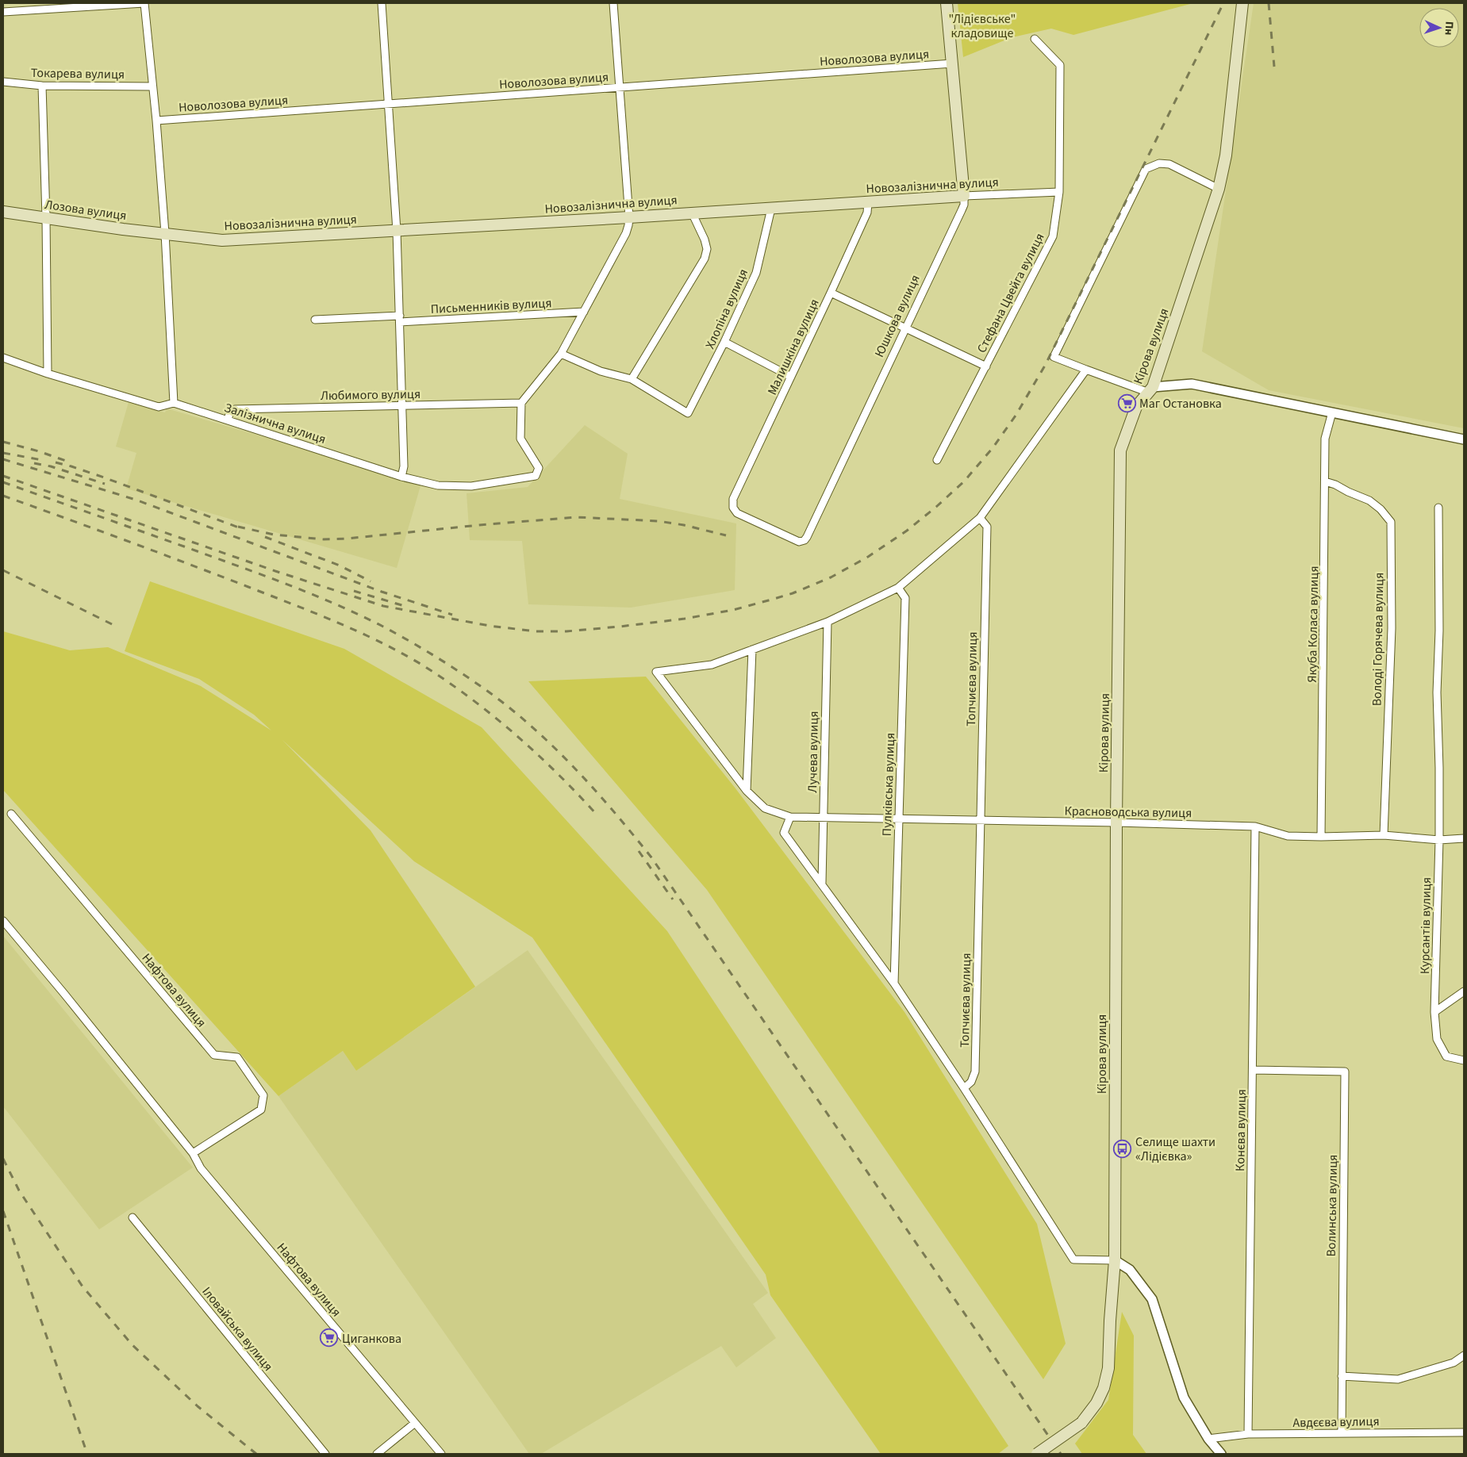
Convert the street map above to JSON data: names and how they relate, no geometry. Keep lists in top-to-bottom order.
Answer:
{
  "streets": {
    "main road": [
      "Новозалізнична вулиця",
      "Лозова вулиця",
      "Юшкова вулиця",
      "Кірова вулиця"
    ],
    "street": [
      "Новолозова вулиця",
      "Токарева вулиця",
      "Стефана Цвейга вулиця",
      "Письменників вулиця",
      "Хлопіна вулиця",
      "Малишкіна вулиця",
      "Любимого вулиця",
      "Залізнична вулиця",
      "Якуба Коласа вулиця",
      "Володі Горячева вулиця",
      "Топчиєва вулиця",
      "Лучева вулиця",
      "Пулківська вулиця",
      "Красноводська вулиця",
      "Курсантів вулиця",
      "Нафтова вулиця",
      "Конєва вулиця",
      "Волинська вулиця",
      "Іловайська вулиця",
      "Авдєєва вулиця"
    ]
  },
  "crossings": [
    ["Новолозова вулиця", "Юшкова вулиця"],
    ["Новозалізнична вулиця", "Лозова вулиця"],
    ["Новозалізнична вулиця", "Стефана Цвейга вулиця"],
    ["Новозалізнична вулиця", "Хлопіна вулиця"],
    ["Новозалізнична вулиця", "Юшкова вулиця"],
    ["Новозалізнична вулиця", "Малишкіна вулиця"],
    ["Юшкова вулиця", "Малишкіна вулиця"],
    ["Кірова вулиця", "Красноводська вулиця"],
    ["Любимого вулиця", "Залізнична вулиця"],
    ["Якуба Коласа вулиця", "Володі Горячева вулиця"],
    ["Якуба Коласа вулиця", "Красноводська вулиця"],
    ["Володі Горячева вулиця", "Красноводська вулиця"],
    ["Топчиєва вулиця", "Красноводська вулиця"],
    ["Лучева вулиця", "Красноводська вулиця"],
    ["Пулківська вулиця", "Красноводська вулиця"],
    ["Красноводська вулиця", "Курсантів вулиця"],
    ["Красноводська вулиця", "Конєва вулиця"],
    ["Конєва вулиця", "Волинська вулиця"],
    ["Конєва вулиця", "Авдєєва вулиця"],
    ["Волинська вулиця", "Авдєєва вулиця"]
  ],
  "parks": ["\"Лідієвське\" кладовище"],
  "places": {
    "supermarket": ["Маг Остановка", "Циганкова"],
    "bus stop": ["Селище шахти «Лідієвка»"]
  },
  "north": "right"
}
